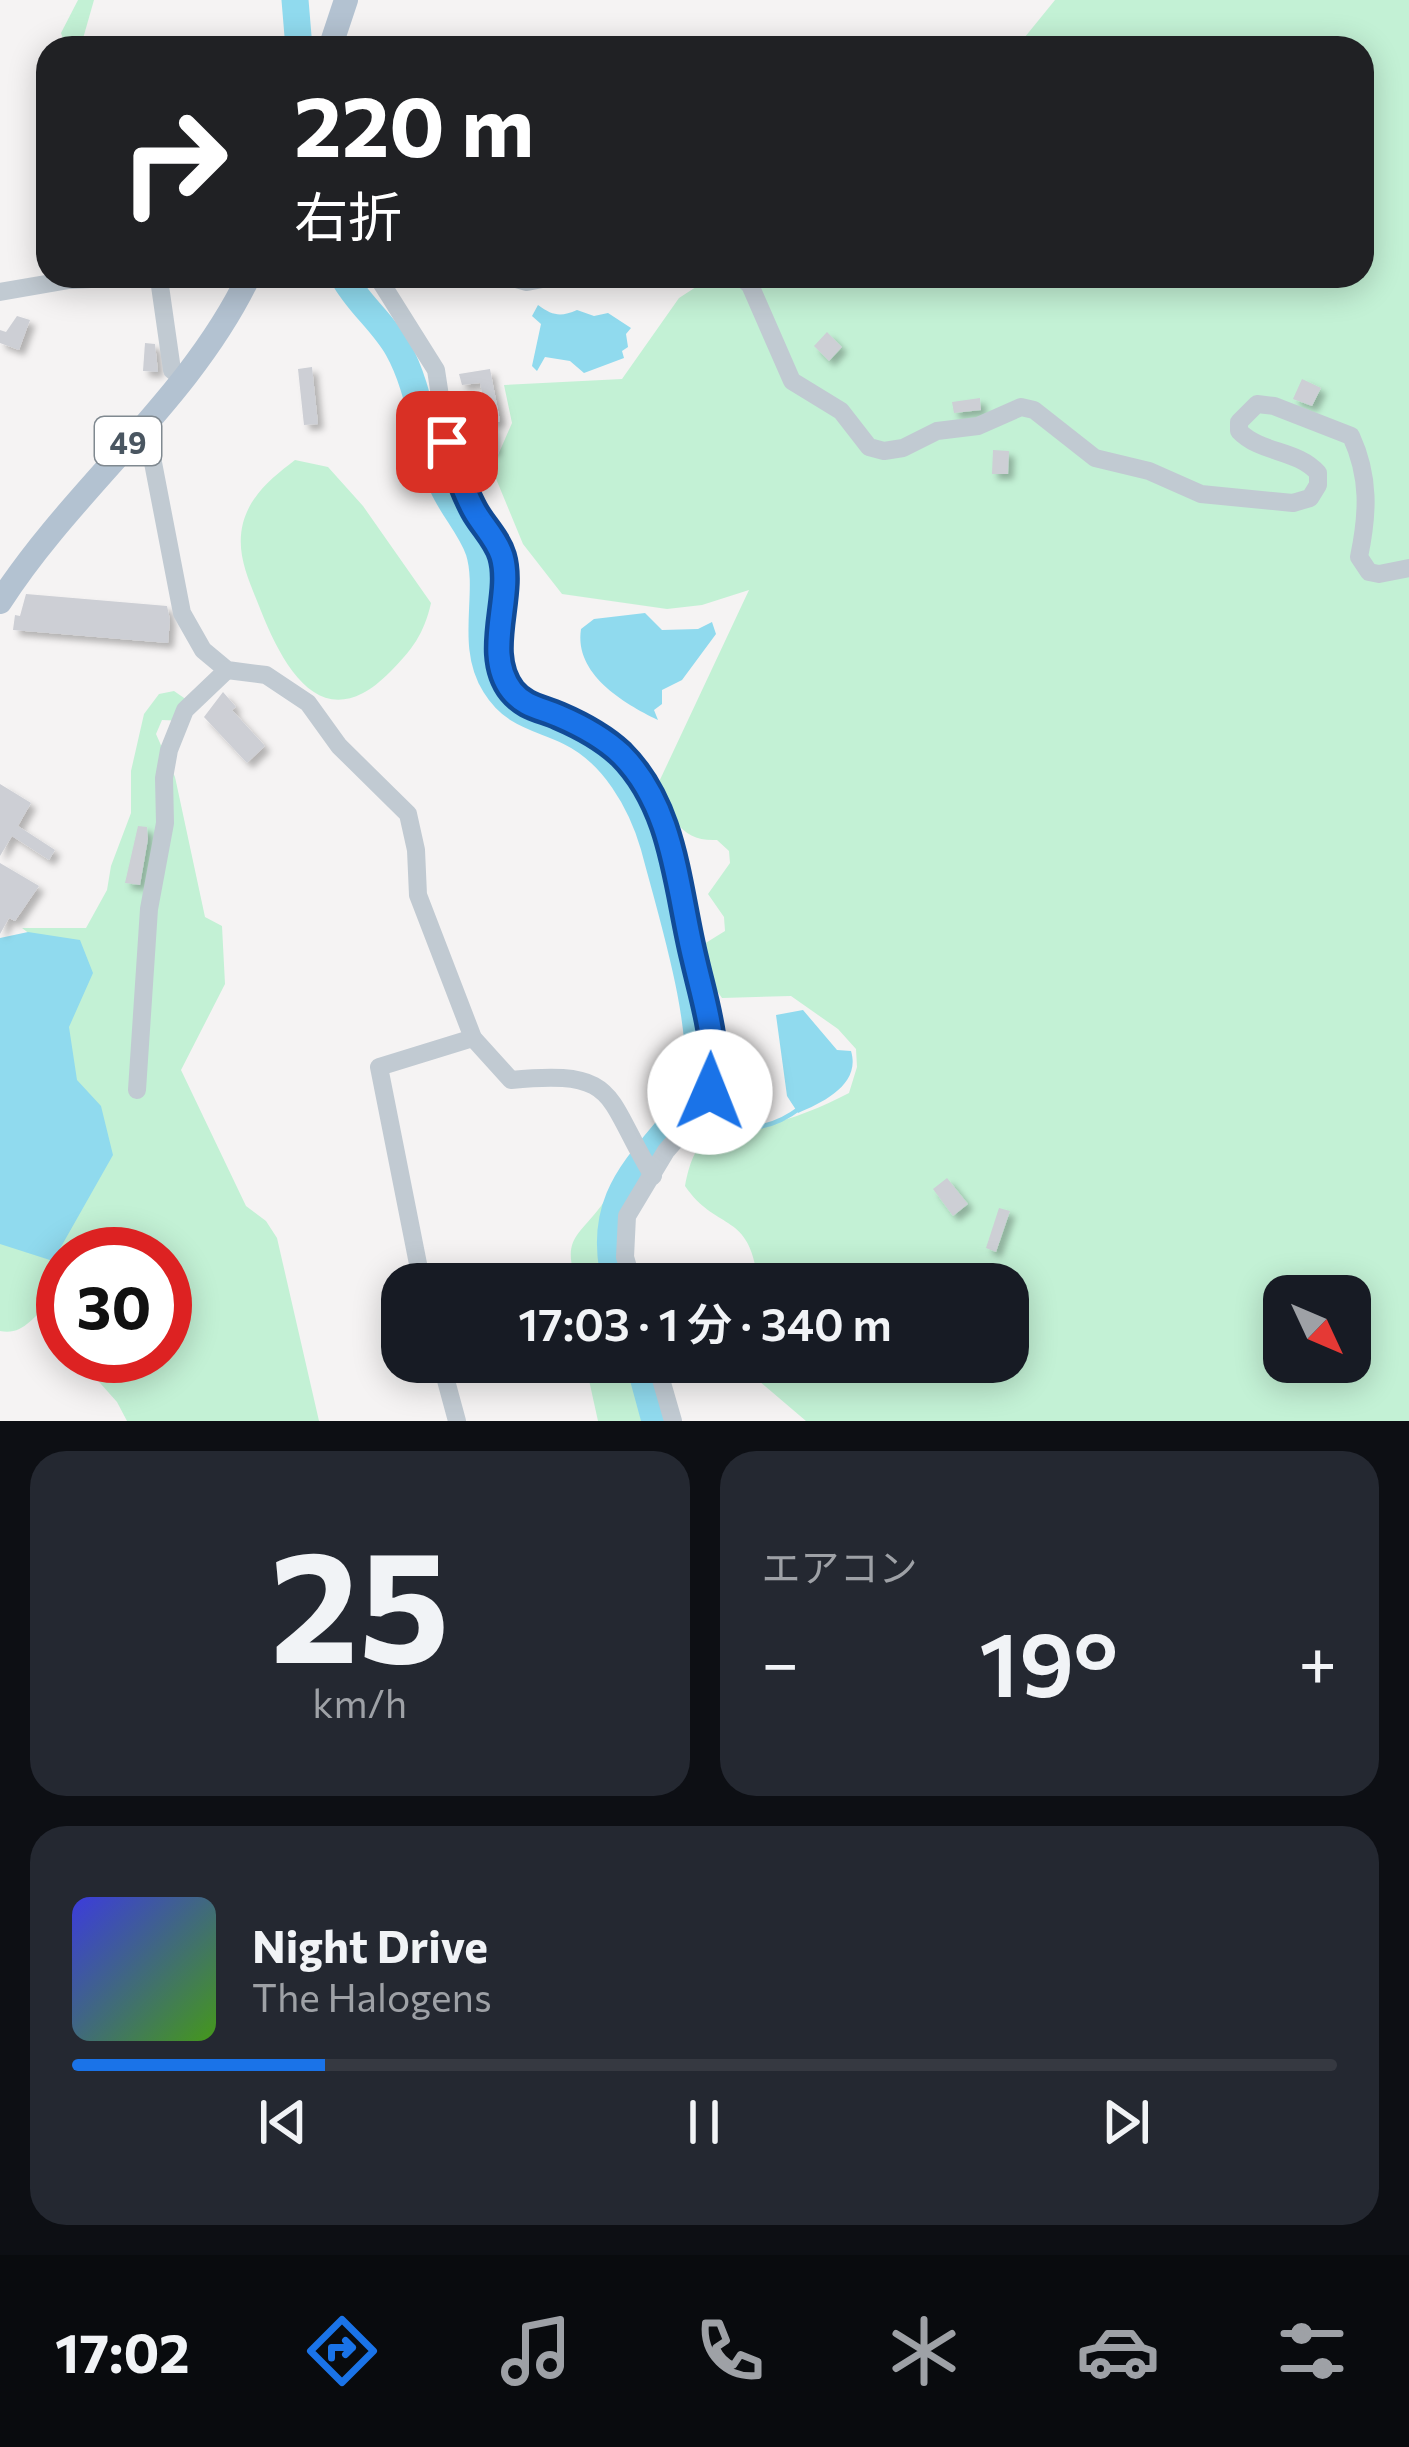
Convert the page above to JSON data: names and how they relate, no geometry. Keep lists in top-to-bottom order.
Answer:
{
  "streets": {
    "main road": ["49"]
  },
  "north": "bottom right",
  "page": {
    "turn": ["220 m", "右折"],
    "limit": "30",
    "trip": "17:03 · 1 分 · 340 m",
    "tile": [
      ["25", "km/h"],
      "エアコン"
    ],
    "heat": ["−", "19°", "+"],
    "song": ["Night Drive", "The Halogens"],
    "tabs": "17:02"
  }
}
